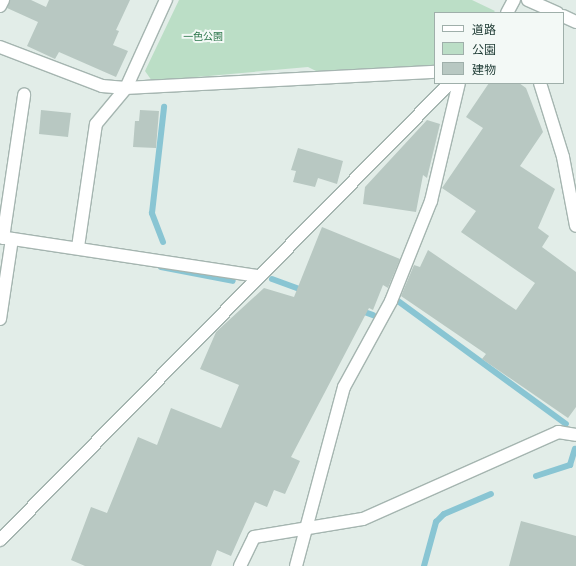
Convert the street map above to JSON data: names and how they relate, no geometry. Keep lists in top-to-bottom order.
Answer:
{
  "parks": ["一色公園"],
  "legend": ["道路", "公園", "建物"]
}
